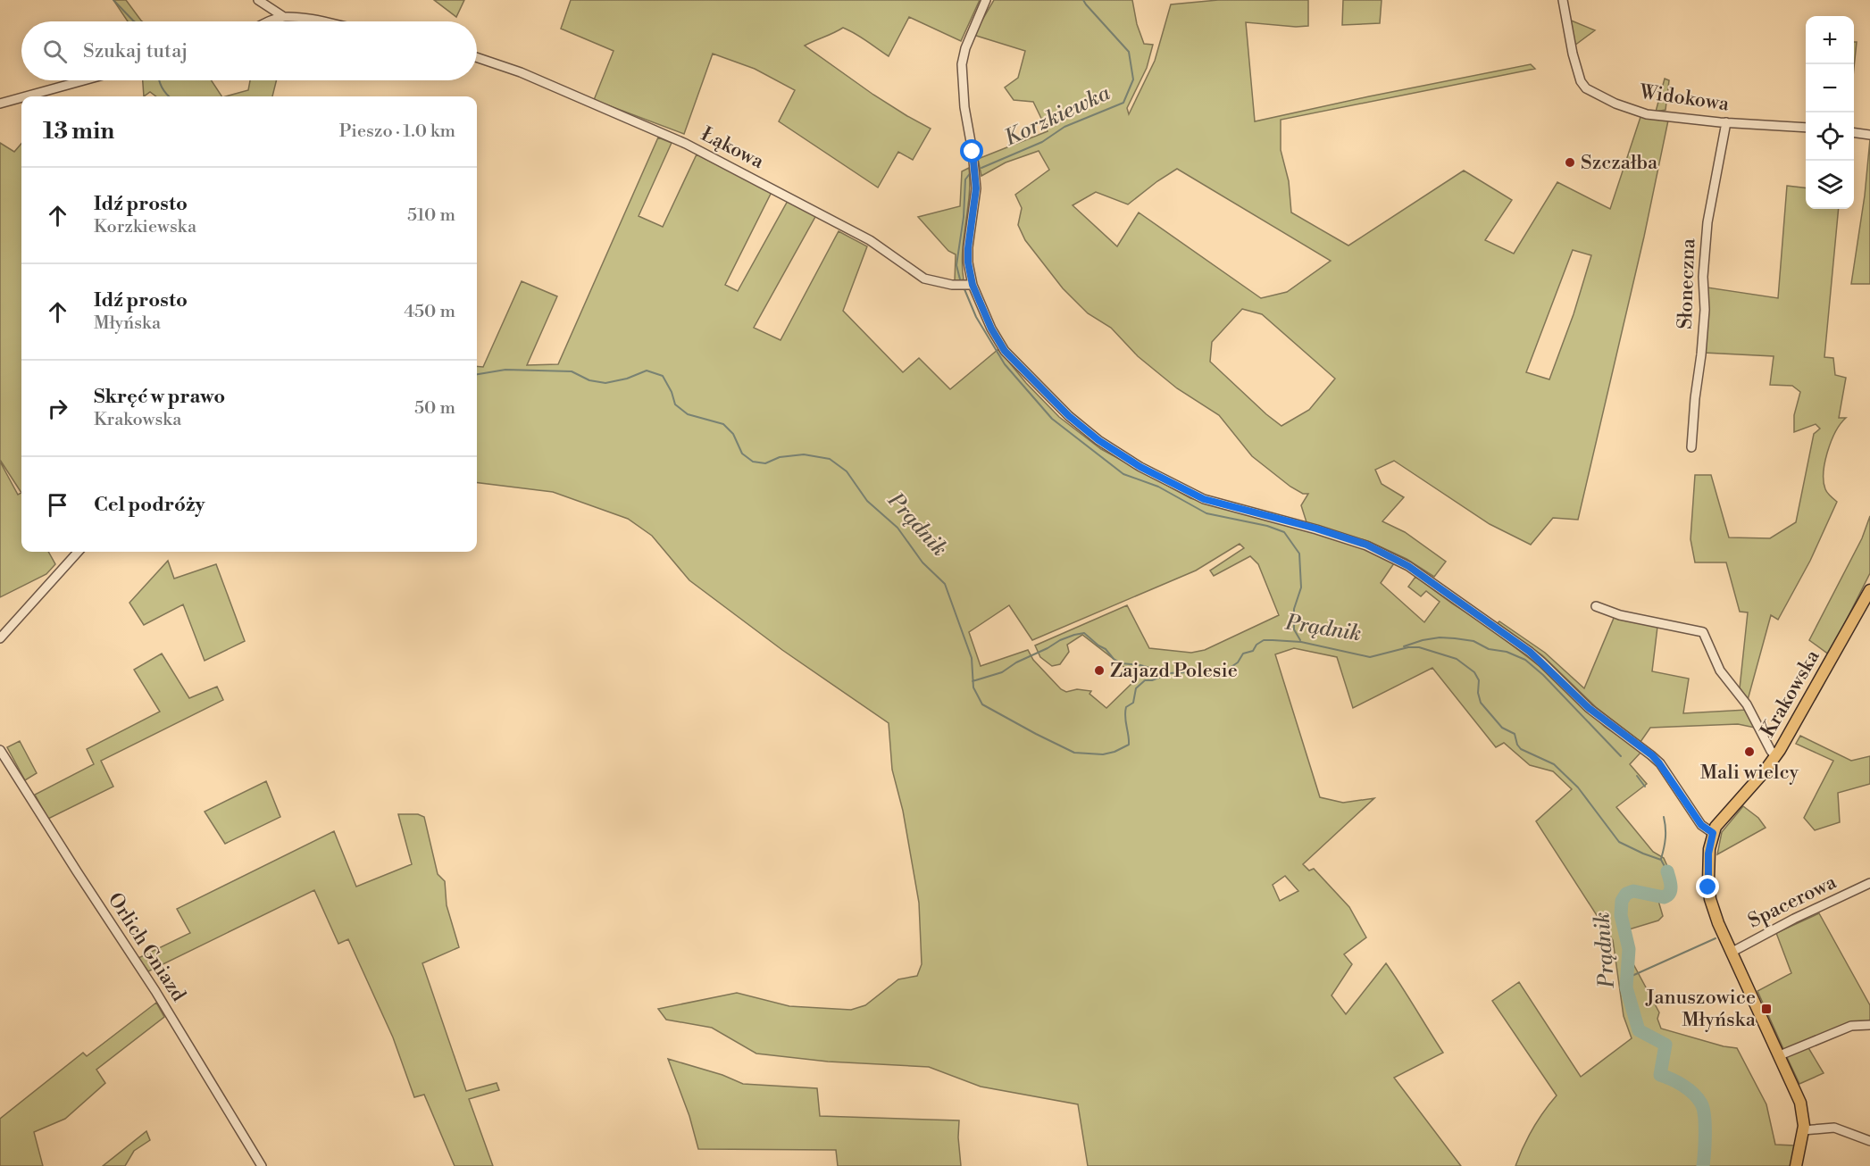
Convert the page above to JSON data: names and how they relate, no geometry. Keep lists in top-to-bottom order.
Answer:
{
  "streets": {
    "main road": ["Krakowska"],
    "street": [
      "Widokowa",
      "Łąkowa",
      "Słoneczna",
      "Spacerowa",
      "Orlich Gniazd"
    ]
  },
  "crossings": [
    ["Widokowa", "Słoneczna"],
    ["Krakowska", "Spacerowa"]
  ],
  "water": ["Korzkiewka", "Prądnik"],
  "places": {
    "other": ["Szczałba", "Zajazd Polesie", "Mali wielcy"],
    "transit": ["Januszowice Młyńska"]
  },
  "page": {
    "map_buttons": ["+", "−"],
    "search": "Szukaj tutaj",
    "heading": ["13 min", "Pieszo · 1.0 km"],
    "list": [
      ["Idź prosto", "Korzkiewska", "510 m"],
      ["Idź prosto", "Młyńska", "450 m"],
      ["Skręć w prawo", "Krakowska", "50 m"],
      "Cel podróży"
    ]
  }
}
